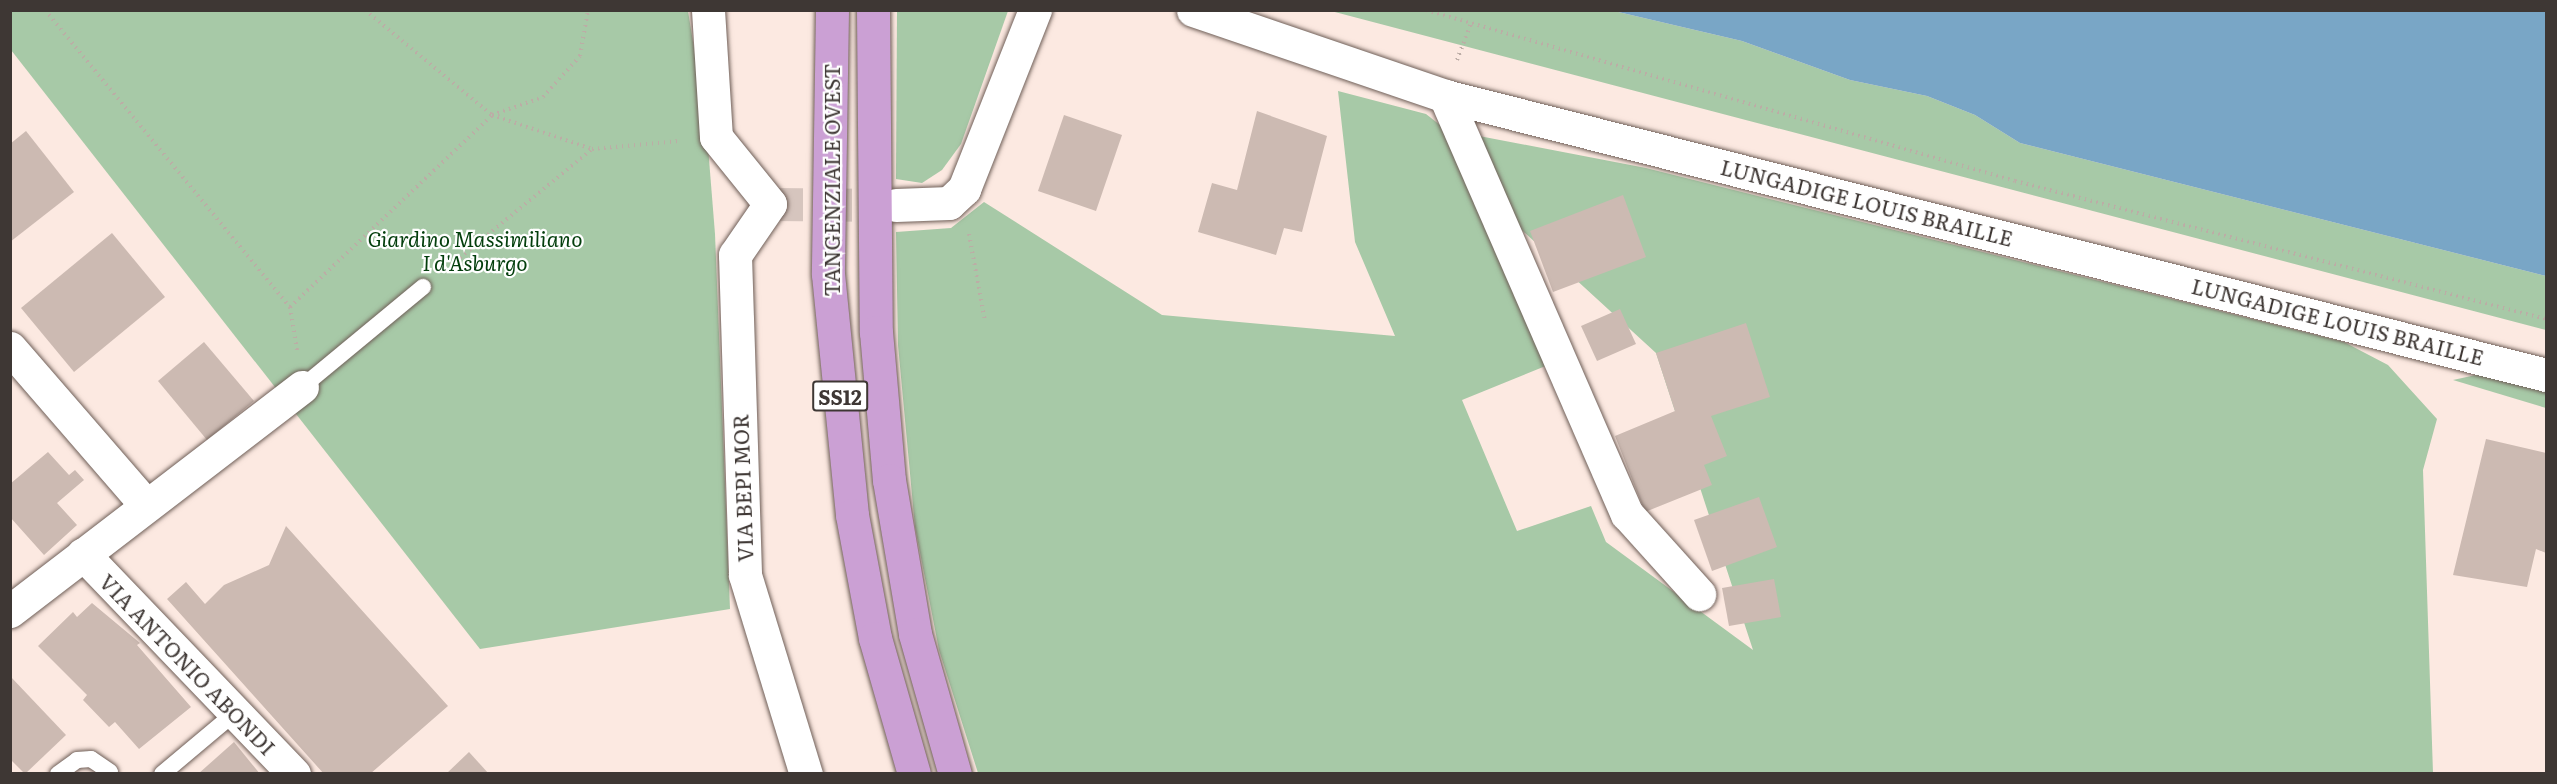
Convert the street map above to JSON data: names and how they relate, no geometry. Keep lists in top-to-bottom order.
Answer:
{
  "streets": {
    "highway": ["TANGENZIALE OVEST", "SS12"],
    "street": ["LUNGADIGE LOUIS BRAILLE", "VIA BEPI MOR", "VIA ANTONIO ABONDI"]
  },
  "parks": ["Giardino Massimiliano I d'Asburgo"]
}
